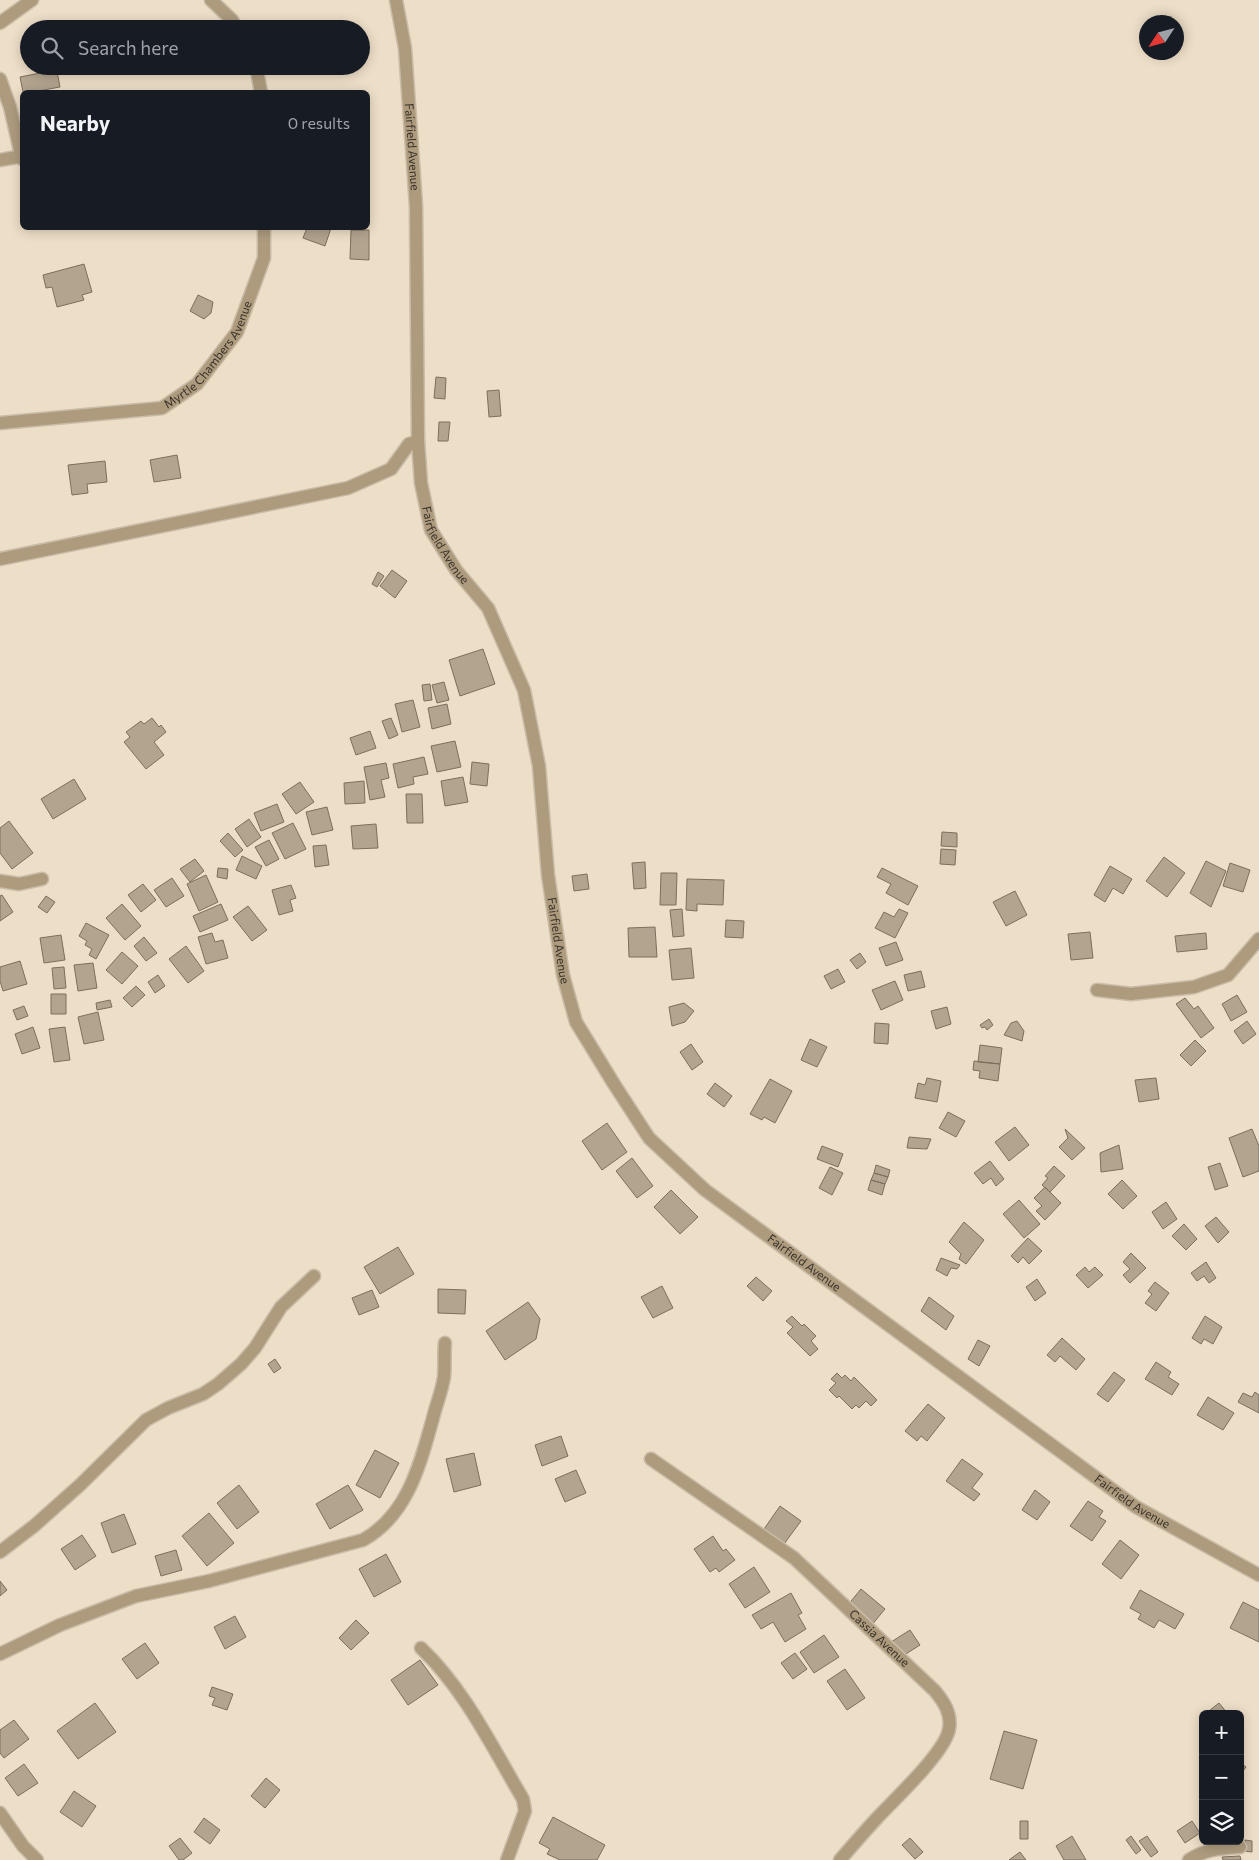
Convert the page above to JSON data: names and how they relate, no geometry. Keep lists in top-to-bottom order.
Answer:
{
  "streets": {
    "street": ["Fairfield Avenue", "Myrtle Chambers Avenue", "Cassia Avenue"]
  },
  "north": "bottom left",
  "page": {
    "search": "Search here",
    "heading": ["Nearby", "0 results"],
    "map_buttons": ["+", "−"]
  }
}
